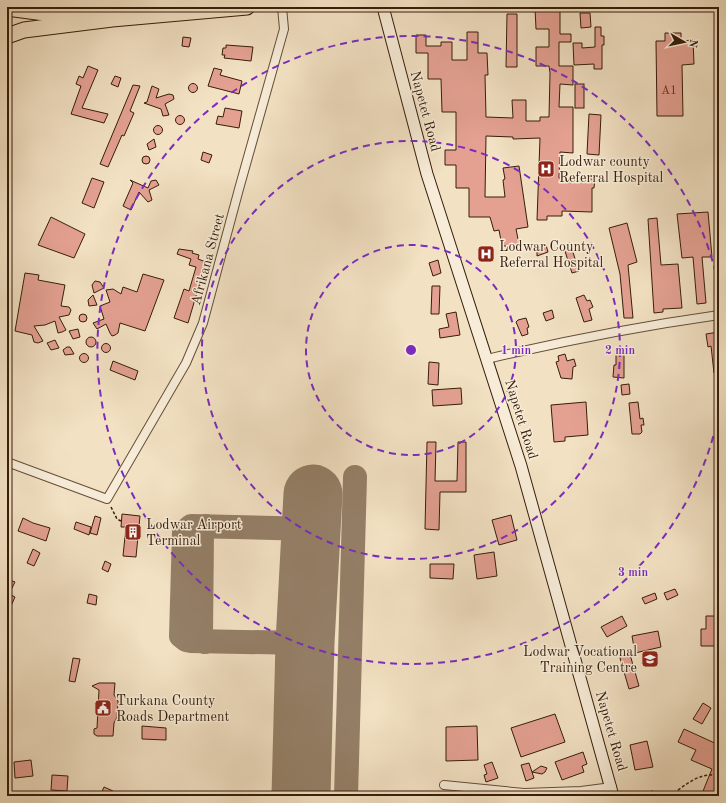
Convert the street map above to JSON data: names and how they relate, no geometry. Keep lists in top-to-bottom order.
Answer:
{
  "streets": {
    "main road": ["Napetet Road"],
    "street": ["Afrikana Street"]
  },
  "places": {
    "hospital": ["Lodwar county Referral Hospital", "Lodwar County Referral Hospital"],
    "building": ["Lodwar Airport Terminal"],
    "school or university": ["Lodwar Vocational Training Centre"],
    "public building": ["Turkana County Roads Department"]
  },
  "house_numbers": ["A1"],
  "north": "right",
  "rings": ["1 min", "2 min", "3 min"]
}
